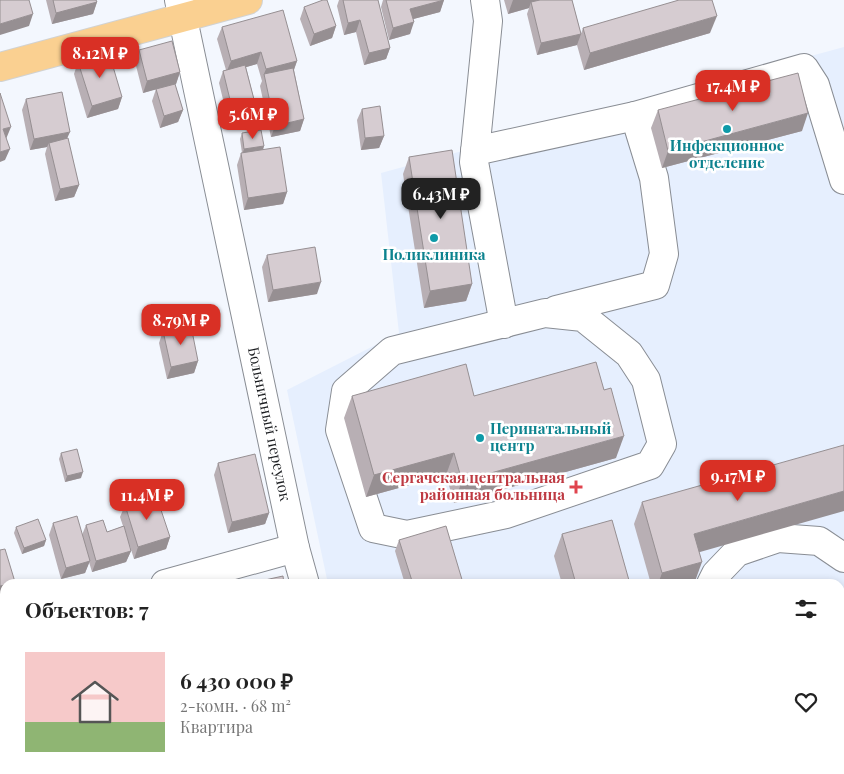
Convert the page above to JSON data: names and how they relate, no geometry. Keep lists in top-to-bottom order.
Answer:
{
  "streets": {
    "street": ["Больничный переулок"]
  },
  "places": {
    "other": ["Инфекционное отделение", "Поликлиника", "Перинатальный центр"],
    "health": ["Сергачская центральная районная больница"]
  },
  "page": {
    "price": [
      "8.12M ₽",
      "17.4M ₽",
      "5.6M ₽",
      "6.43M ₽",
      "8.79M ₽",
      "9.17M ₽",
      "11.4M ₽"
    ],
    "heading": "Объектов: 7",
    "list": [
      {
        "name": "6 430 000 ₽",
        "note": "2-комн. · 68 m² · Квартира"
      }
    ]
  }
}
